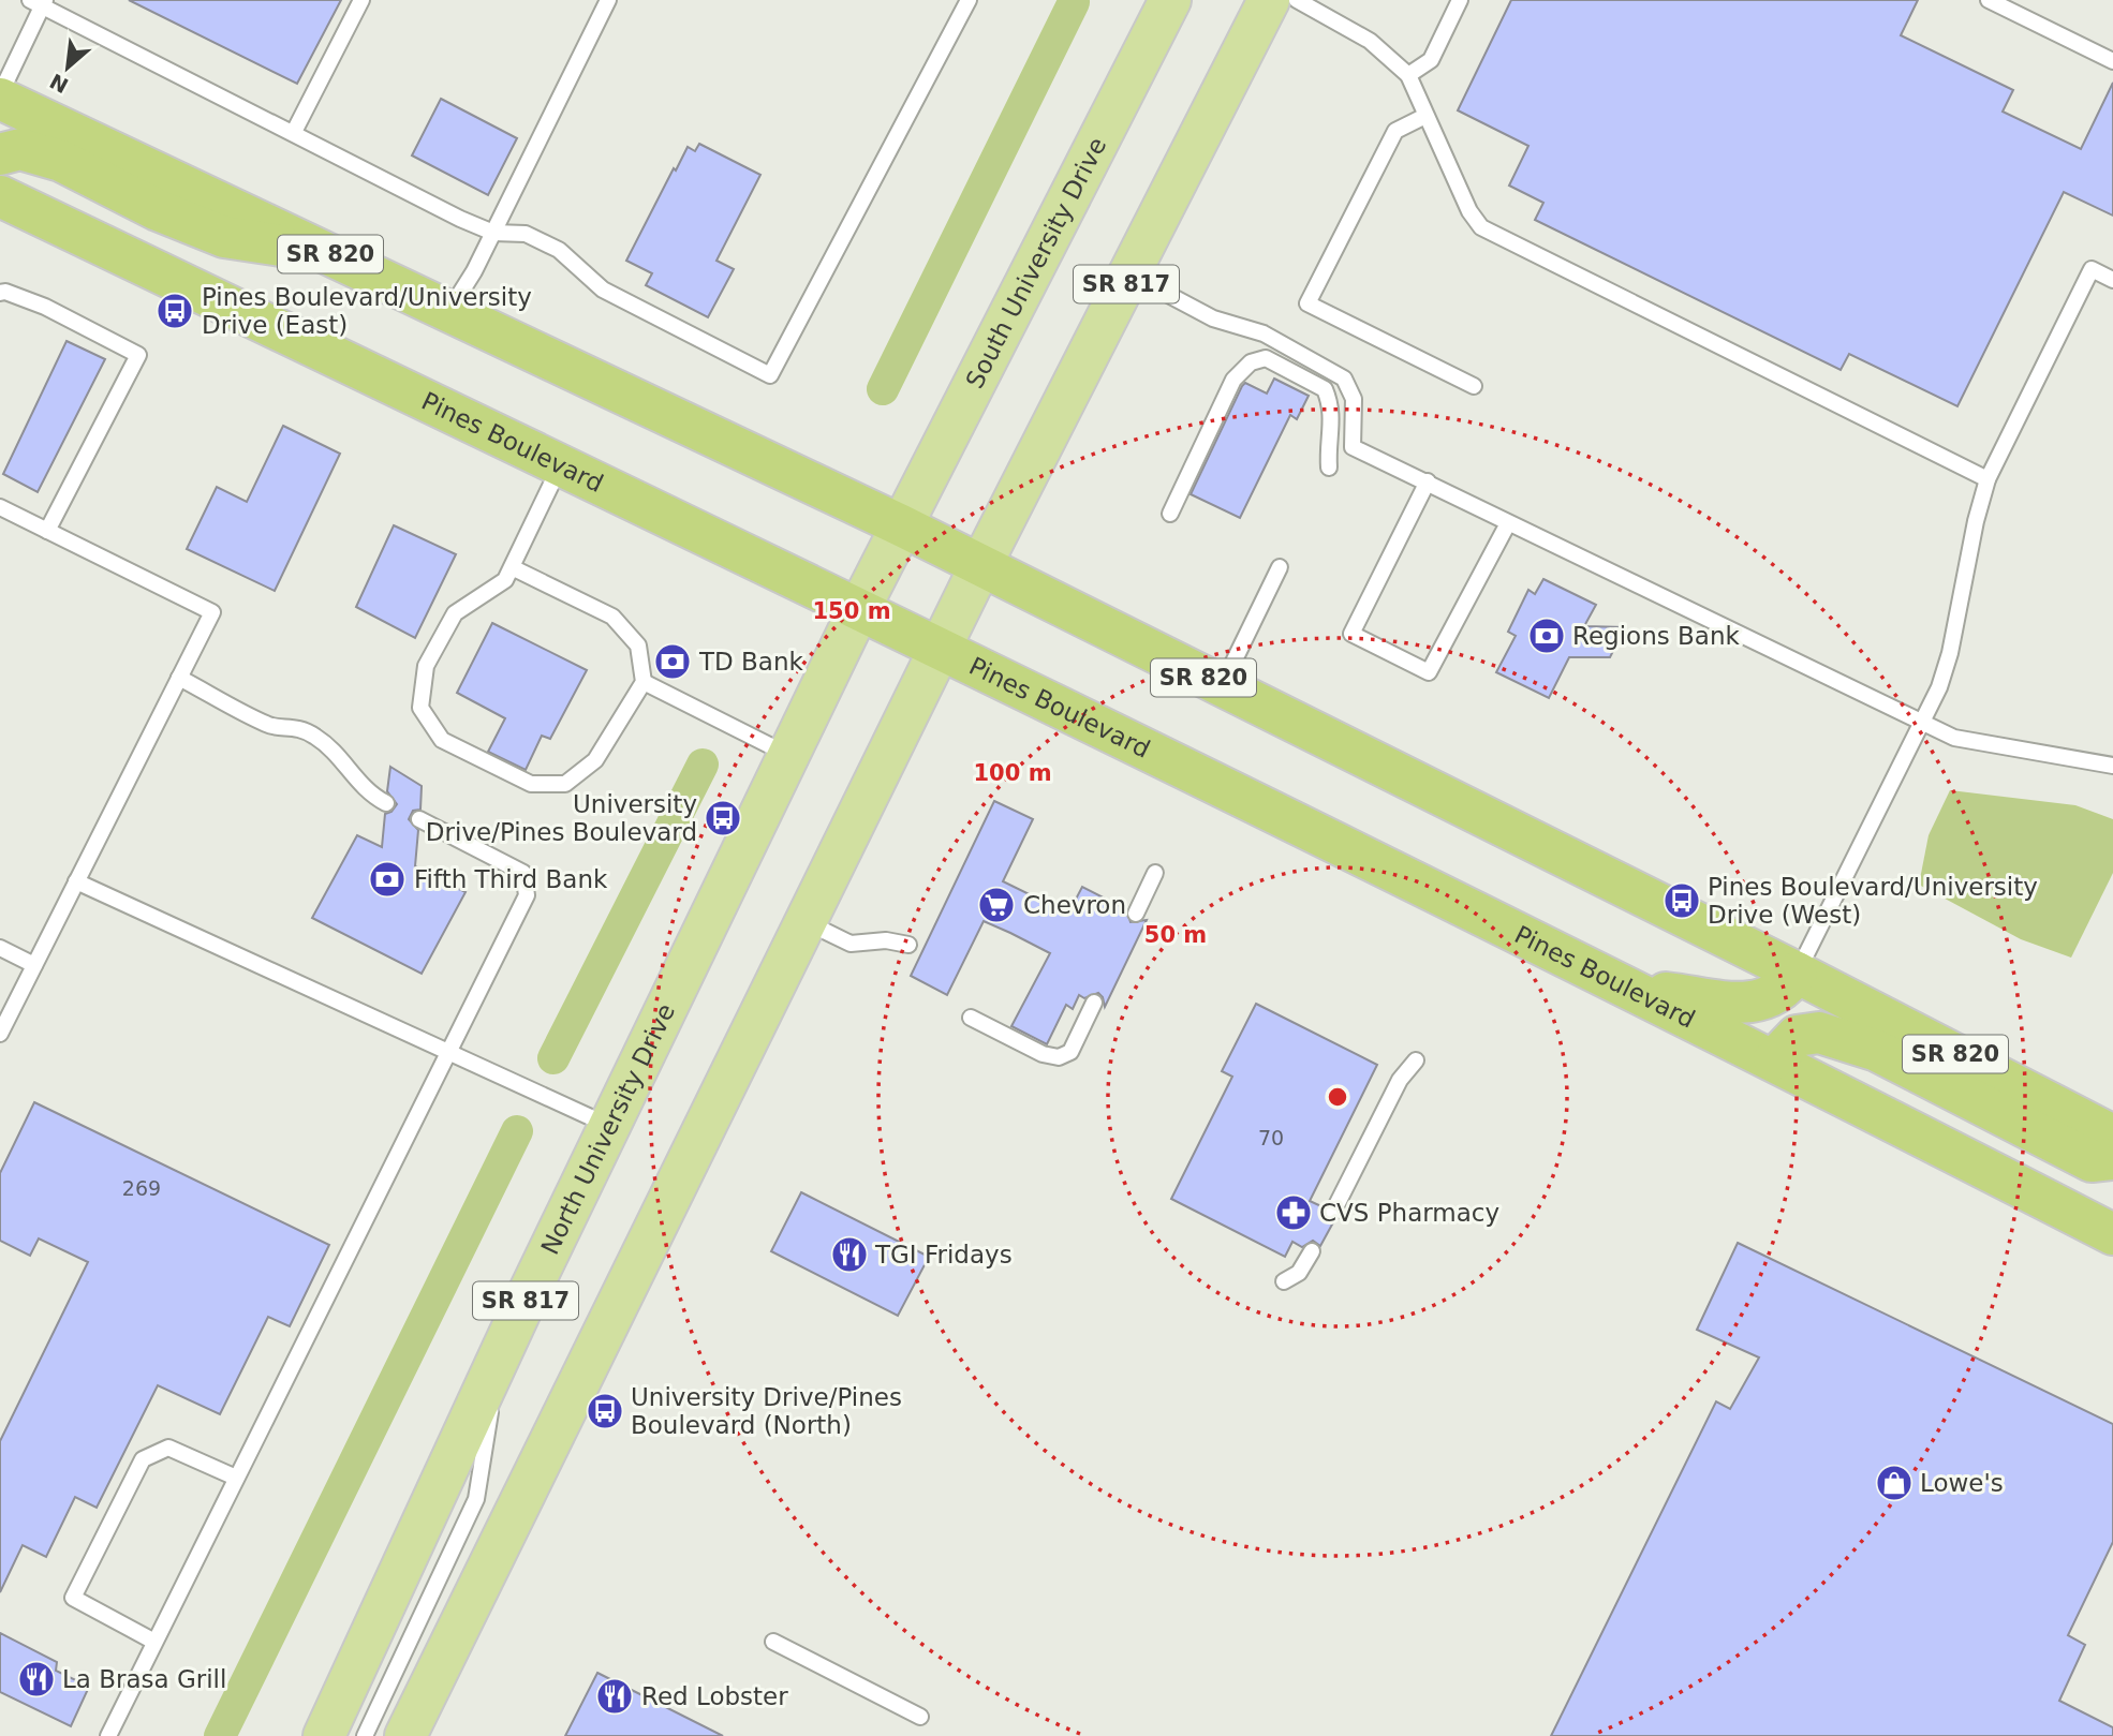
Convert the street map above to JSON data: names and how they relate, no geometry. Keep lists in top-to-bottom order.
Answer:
{
  "streets": {
    "highway": ["SR 820", "Pines Boulevard"],
    "main road": ["South University Drive", "SR 817", "North University Drive"]
  },
  "crossings": [
    ["SR 820", "South University Drive"],
    ["SR 820", "SR 817"],
    ["SR 820", "North University Drive"],
    ["South University Drive", "North University Drive"],
    ["SR 817", "Pines Boulevard"],
    ["Pines Boulevard", "North University Drive"]
  ],
  "places": {
    "bus stop": [
      "Pines Boulevard/University Drive (East)",
      "University Drive/Pines Boulevard",
      "Pines Boulevard/University Drive (West)",
      "University Drive/Pines Boulevard (North)"
    ],
    "bank": ["Regions Bank", "TD Bank", "Fifth Third Bank"],
    "supermarket": ["Chevron"],
    "pharmacy": ["CVS Pharmacy"],
    "restaurant": ["TGI Fridays", "La Brasa Grill", "Red Lobster"],
    "shop": ["Lowe's"]
  },
  "house_numbers": ["70", "269"],
  "north": "bottom left",
  "rings": ["150 m", "100 m", "50 m"]
}
